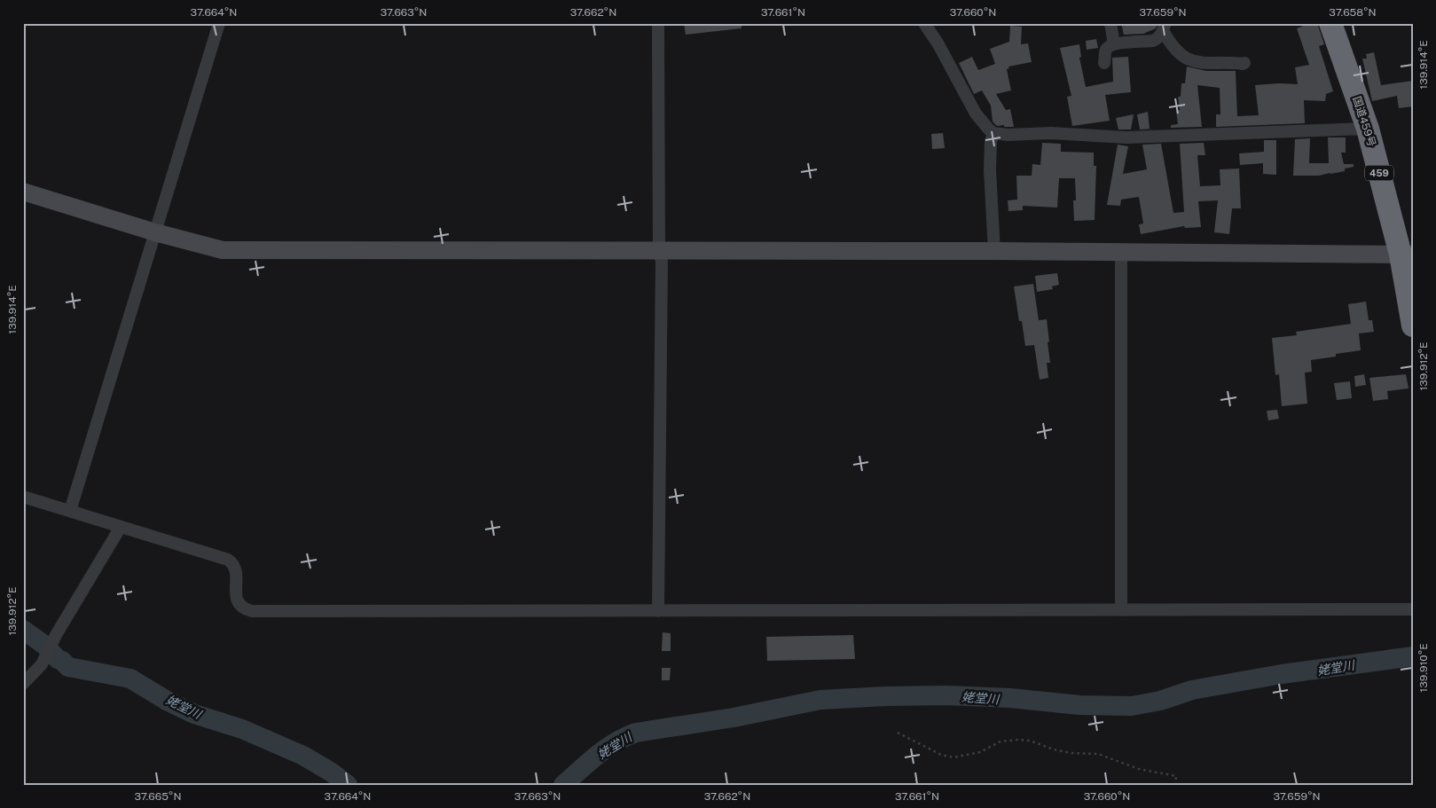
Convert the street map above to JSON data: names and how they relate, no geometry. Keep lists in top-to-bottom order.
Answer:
{
  "streets": {
    "highway": ["国道459号", "459"]
  },
  "water": ["姥堂川"],
  "coordinates": [
    "37.664°N",
    "37.663°N",
    "37.662°N",
    "37.661°N",
    "37.660°N",
    "37.659°N",
    "37.658°N",
    "139.914°E",
    "139.912°E",
    "139.910°E",
    "37.665°N"
  ]
}
